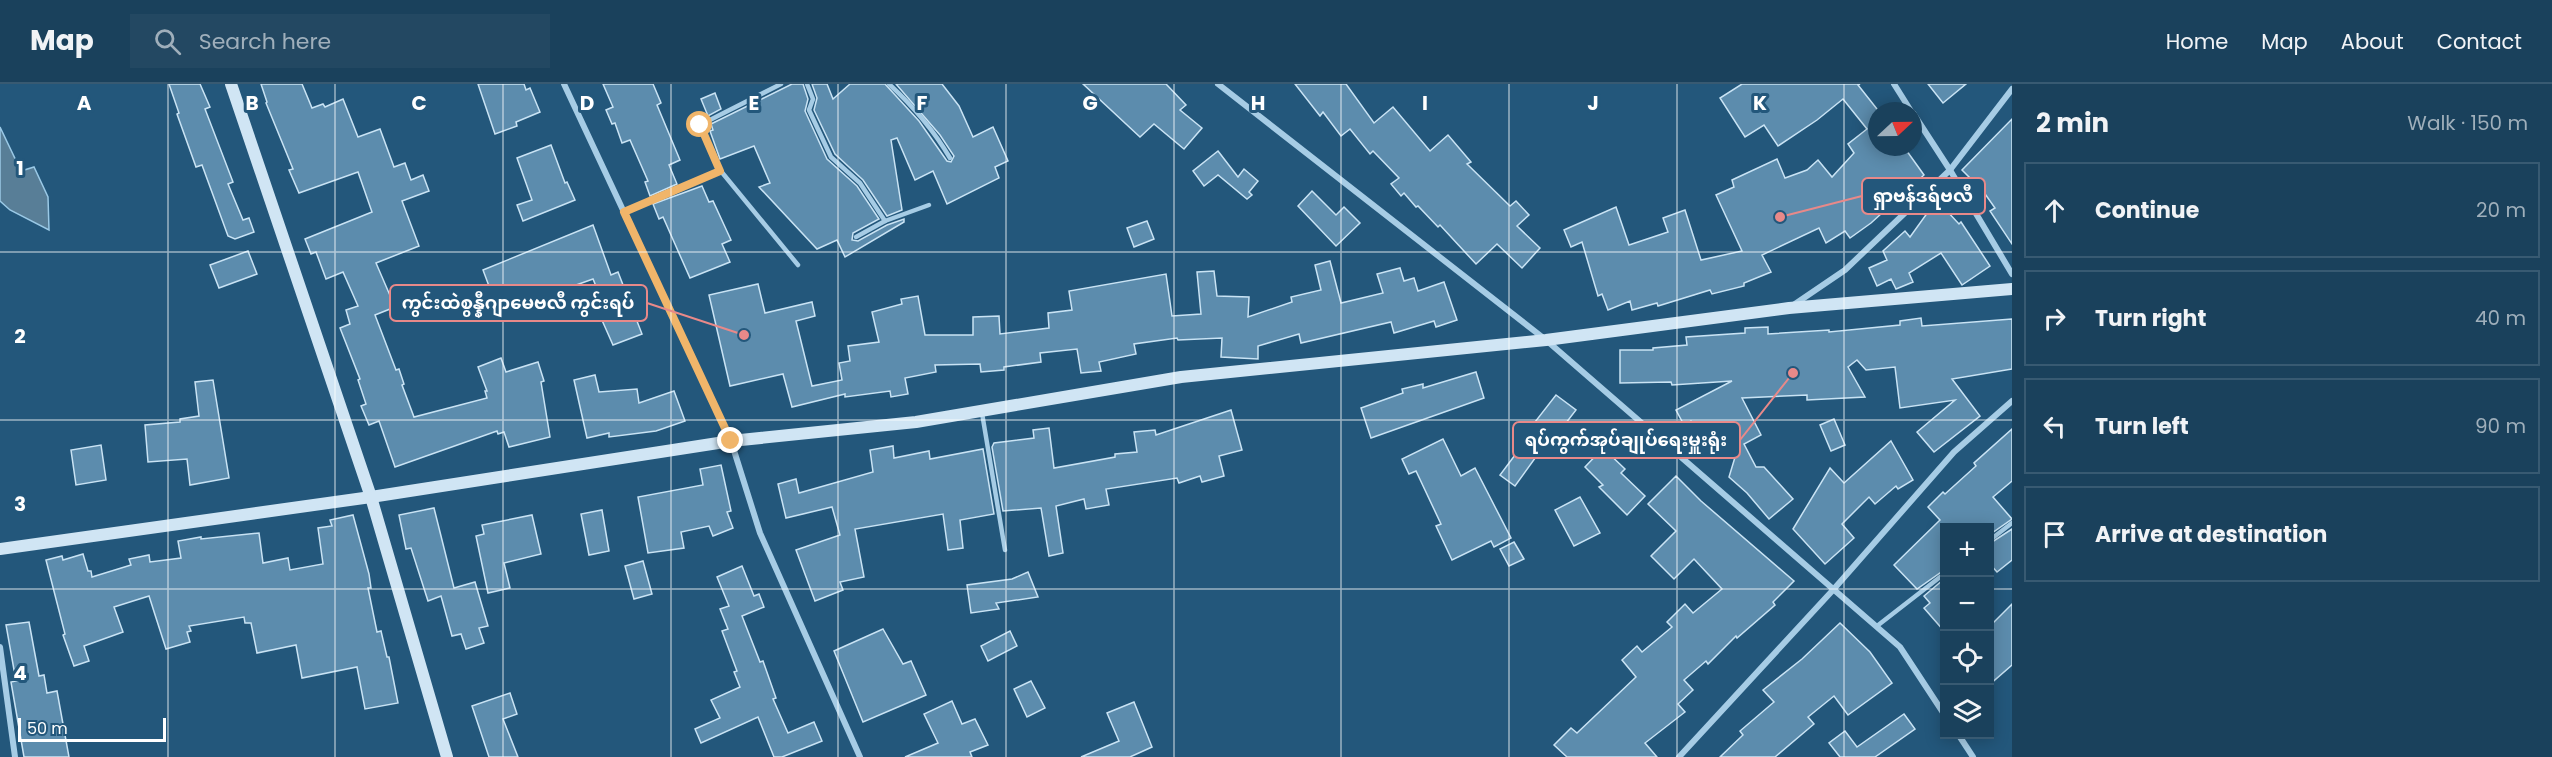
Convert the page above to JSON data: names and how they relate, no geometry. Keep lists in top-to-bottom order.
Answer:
{
  "places": ["ရှာဗန်ဒရ်ဗလီ", "ကွင်းထဲစွန္နီဂျာမေဗလီ ကွင်းရပ်", "ရပ်ကွက်အုပ်ချုပ်ရေးမှူးရုံး"],
  "scale_bar": "50 m",
  "north": "right",
  "page": {
    "header": "Map",
    "search": "Search here",
    "nav": [
      "Home",
      "Map",
      "About",
      "Contact"
    ],
    "heading": ["2 min", "Walk · 150 m"],
    "list": [
      ["Continue", "20 m"],
      ["Turn right", "40 m"],
      ["Turn left", "90 m"],
      "Arrive at destination"
    ],
    "map_buttons": ["+", "−"],
    "scale": "50 m"
  },
  "grid": {
    "columns": [
      "A",
      "B",
      "C",
      "D",
      "E",
      "F",
      "G",
      "H",
      "I",
      "J",
      "K"
    ],
    "rows": [
      "1",
      "2",
      "3",
      "4"
    ]
  }
}
